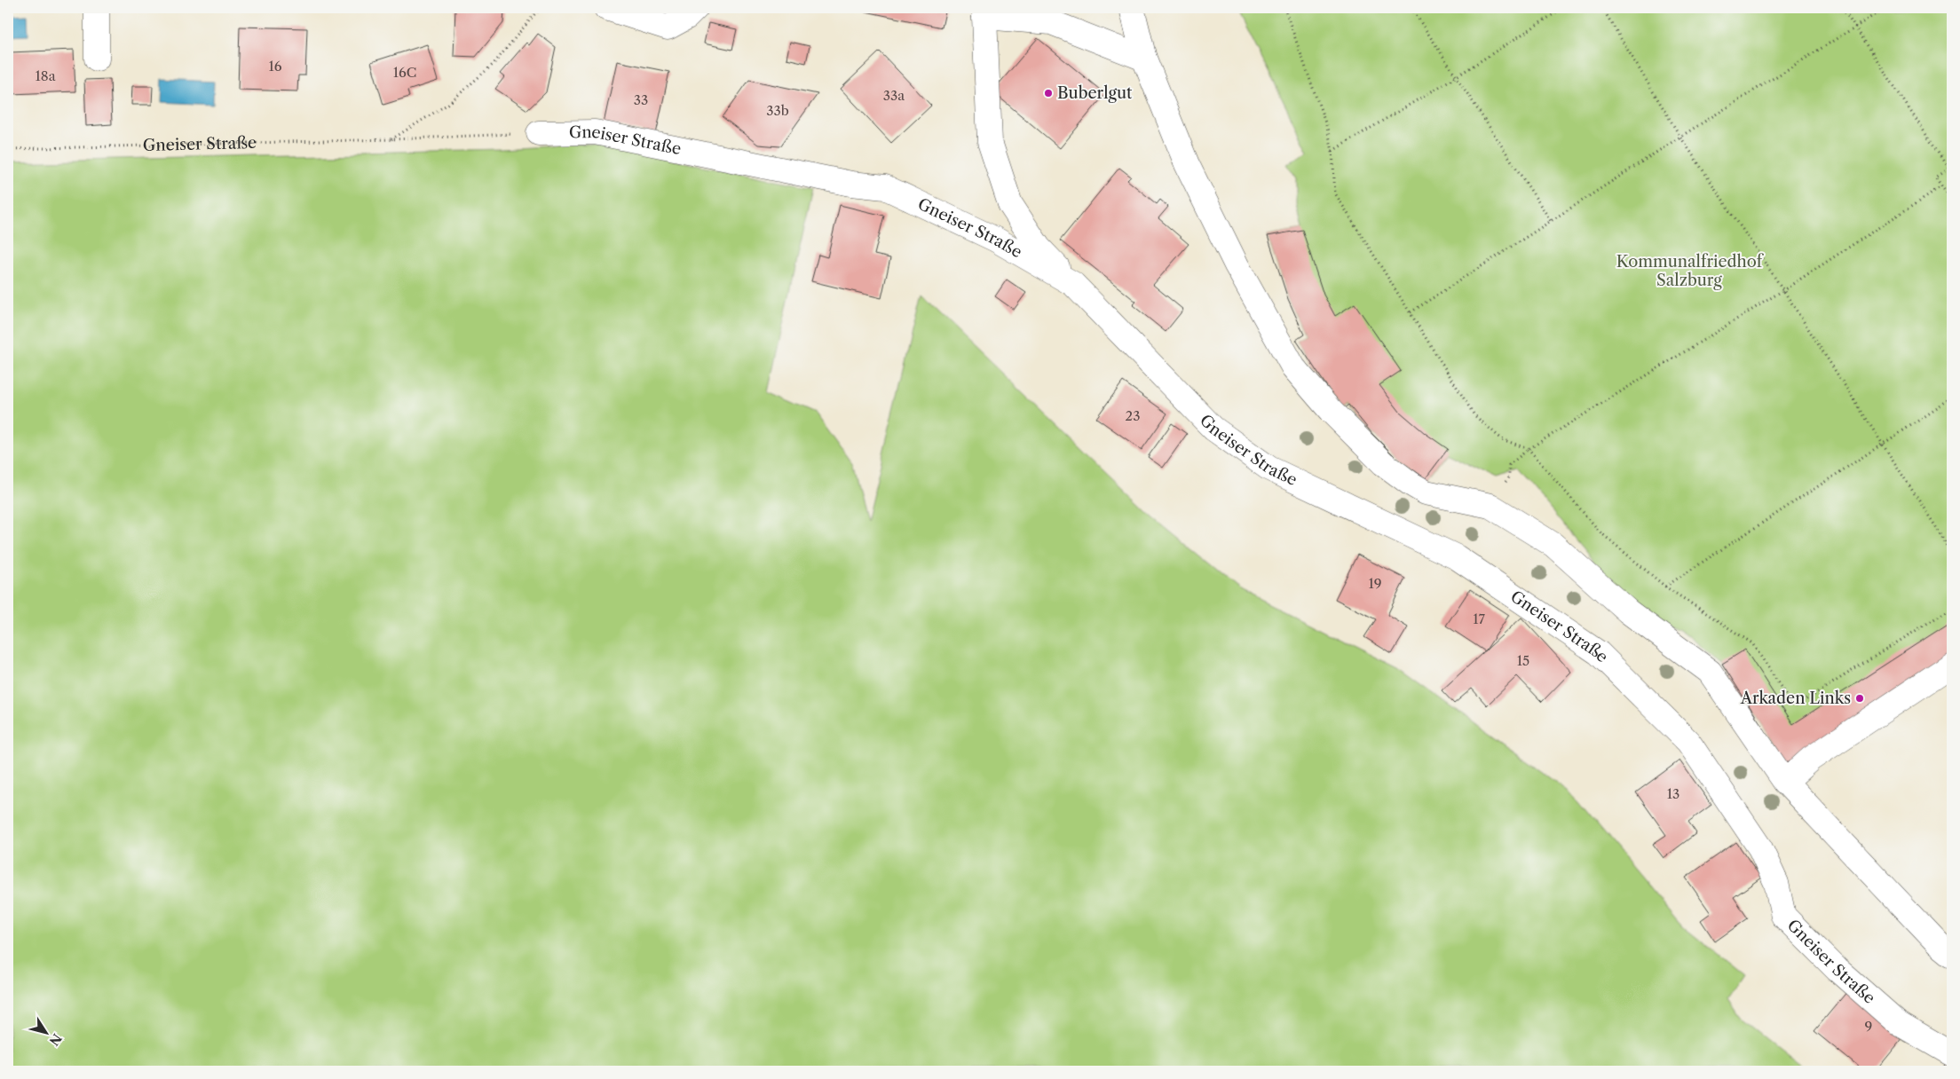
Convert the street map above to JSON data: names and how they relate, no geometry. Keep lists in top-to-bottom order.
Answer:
{
  "streets": {
    "street": ["Gneiser Straße"]
  },
  "parks": ["Kommunalfriedhof Salzburg"],
  "places": ["Buberlgut", "Arkaden Links"],
  "house_numbers": [
    "16",
    "16C",
    "18a",
    "33a",
    "33",
    "33b",
    "23",
    "19",
    "17",
    "15",
    "13",
    "9"
  ],
  "north": "bottom right"
}
